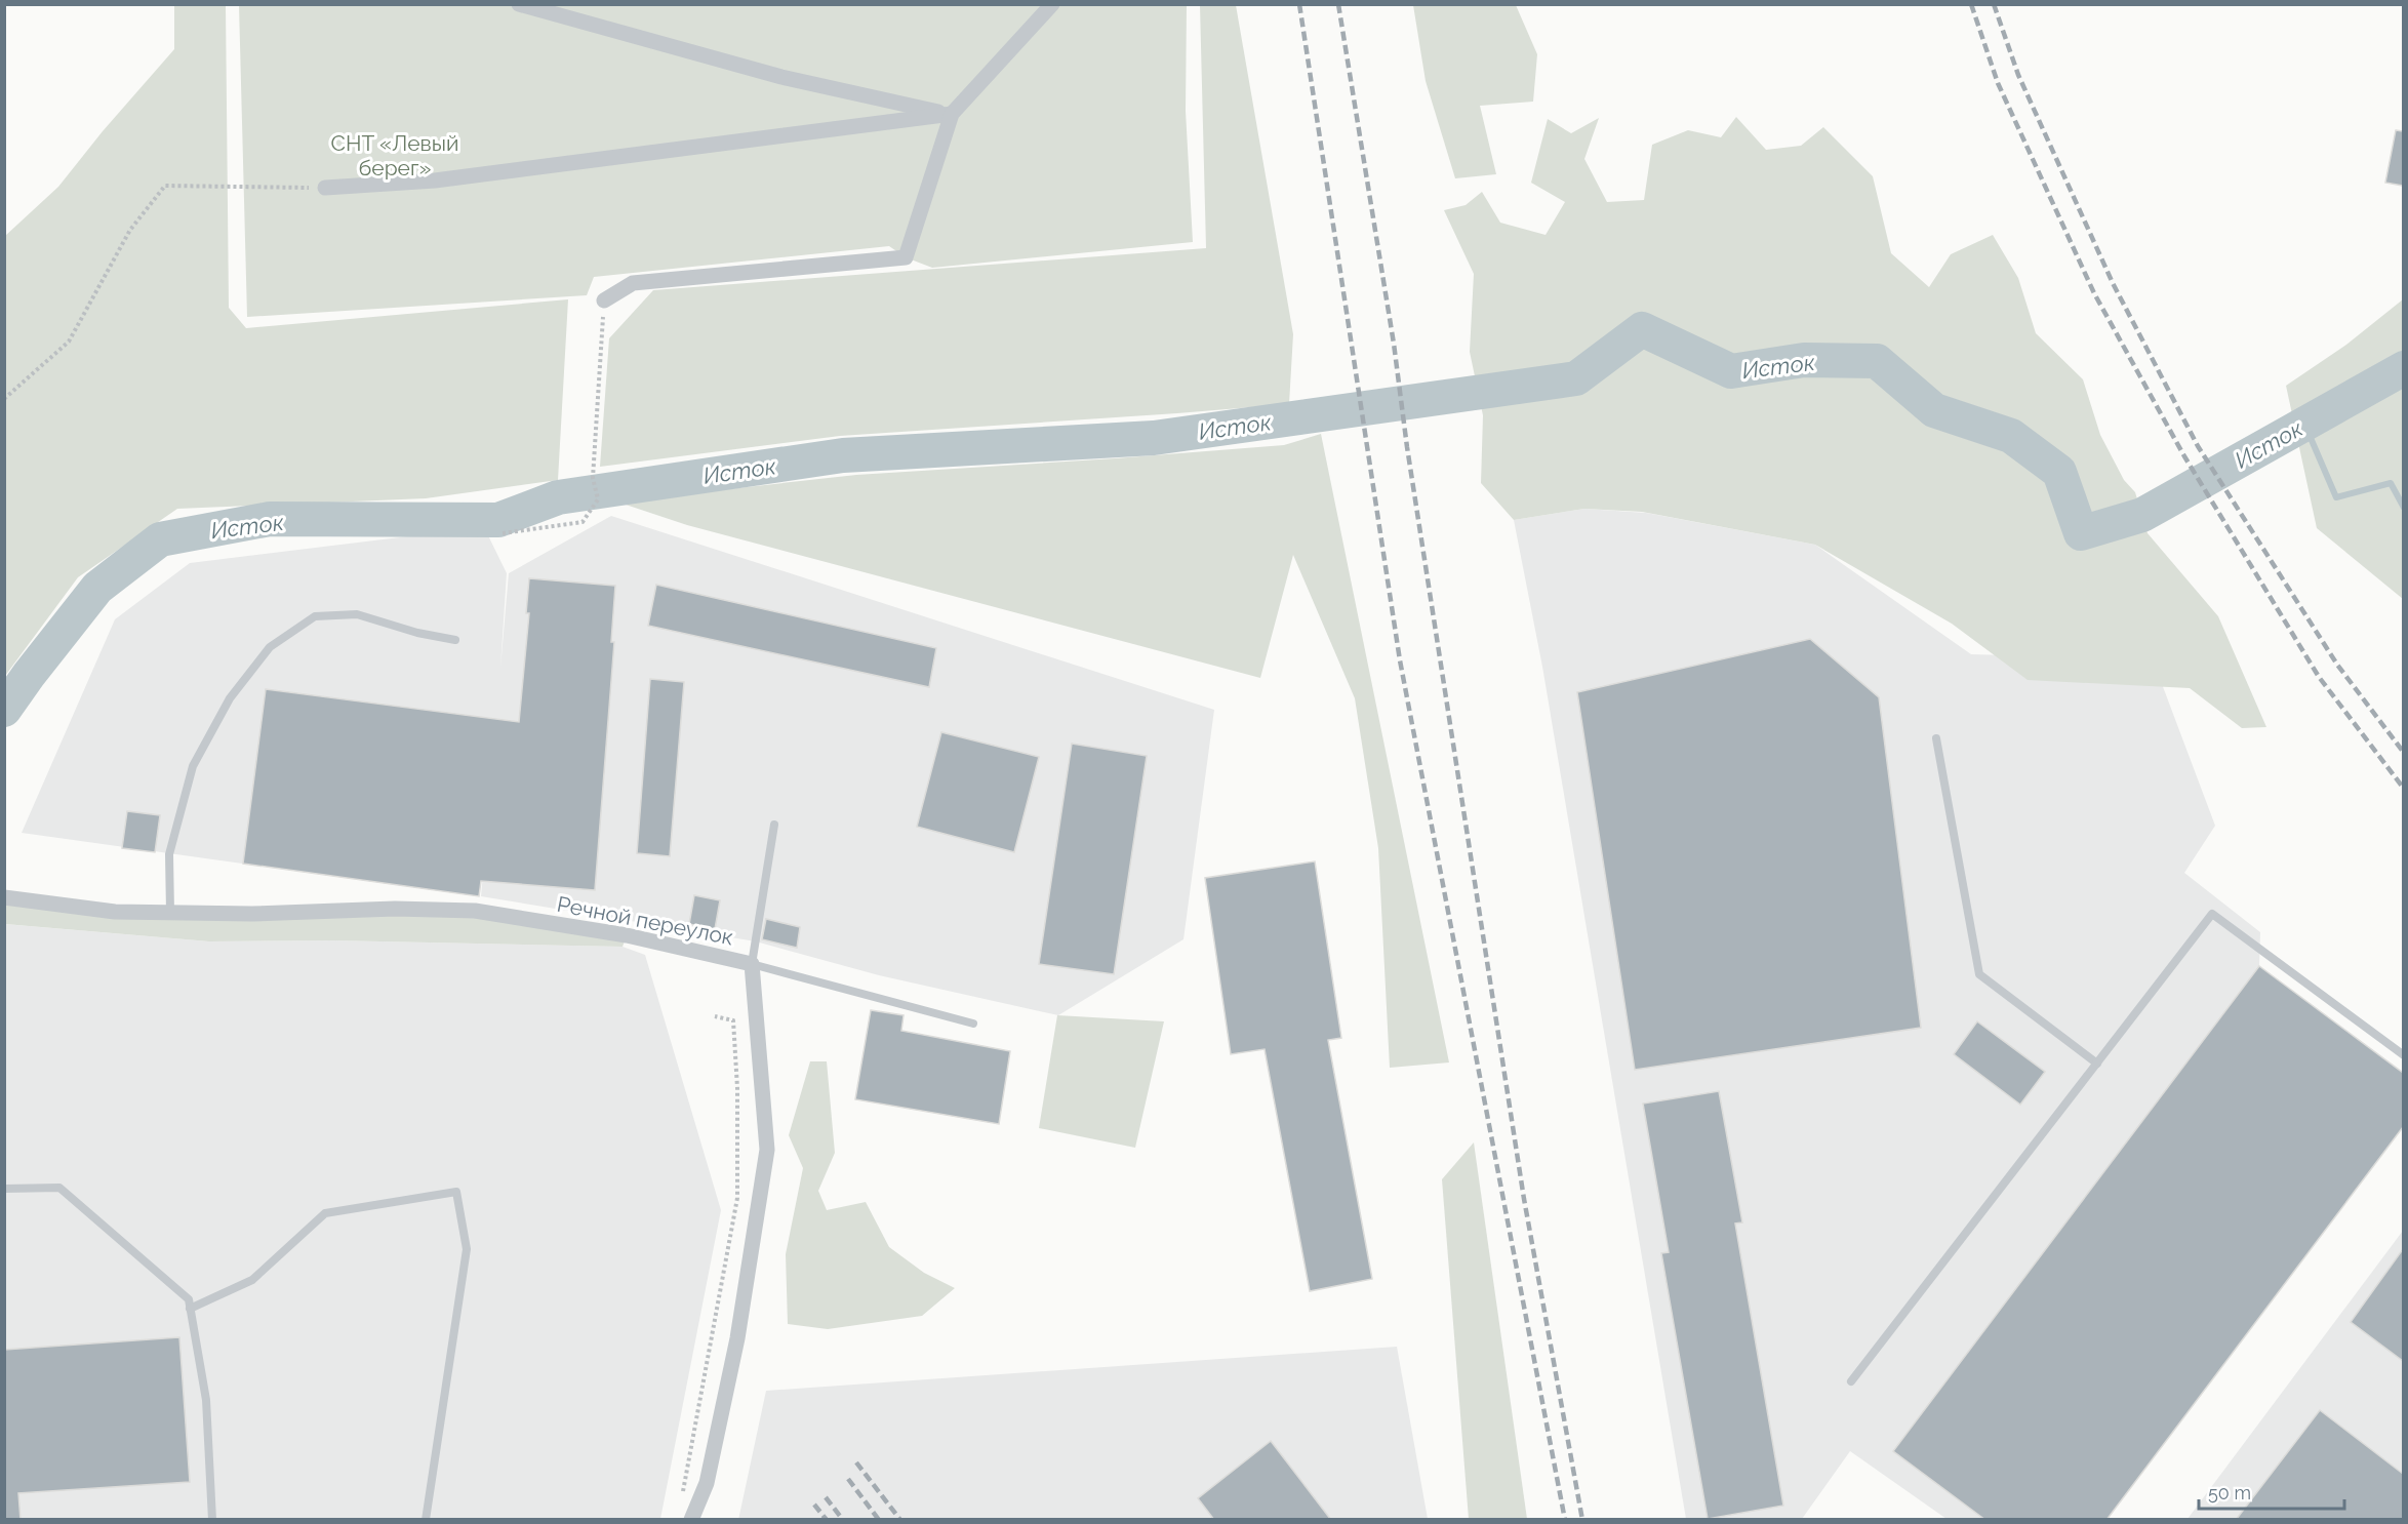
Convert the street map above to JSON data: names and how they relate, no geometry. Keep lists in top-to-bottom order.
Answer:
{
  "streets": {
    "street": ["Речной переулок"]
  },
  "water": ["Исток"],
  "parks": ["СНТ «Левый берег»"],
  "scale_bar": "50 m"
}
